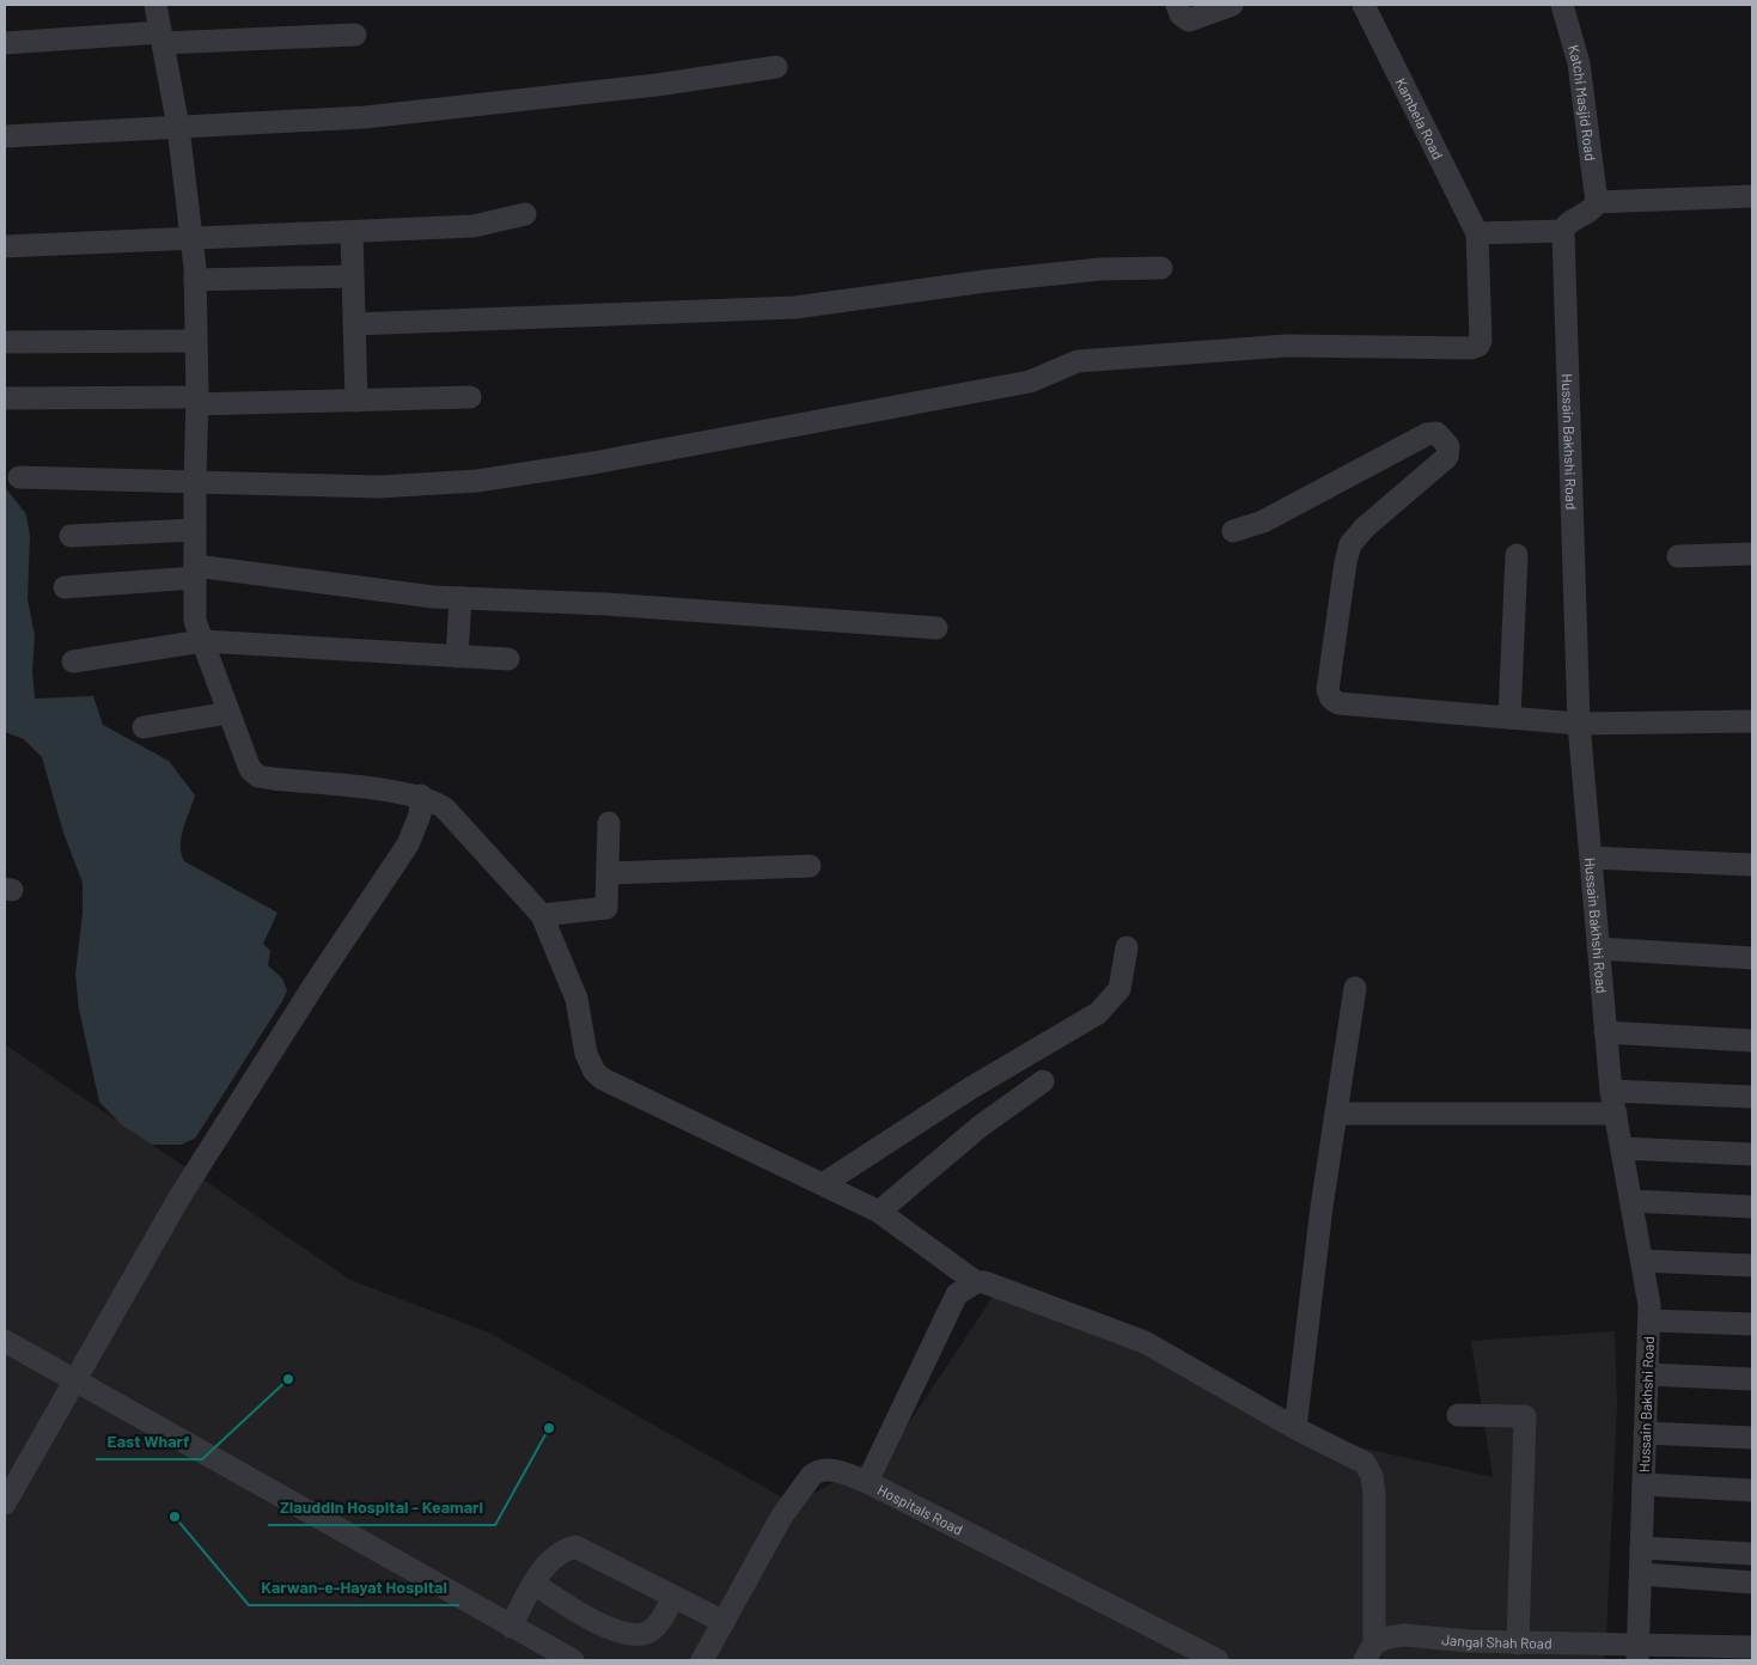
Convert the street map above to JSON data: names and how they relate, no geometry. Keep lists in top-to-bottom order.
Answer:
{
  "streets": {
    "street": [
      "Katchi Masjid Road",
      "Kambela Road",
      "Hussain Bakhshi Road",
      "Hospitals Road",
      "Jangal Shah Road"
    ]
  },
  "crossings": [
    ["Hussain Bakhshi Road", "Jangal Shah Road"]
  ],
  "places": ["East Wharf", "Ziauddin Hospital - Keamari", "Karwan-e-Hayat Hospital"]
}
